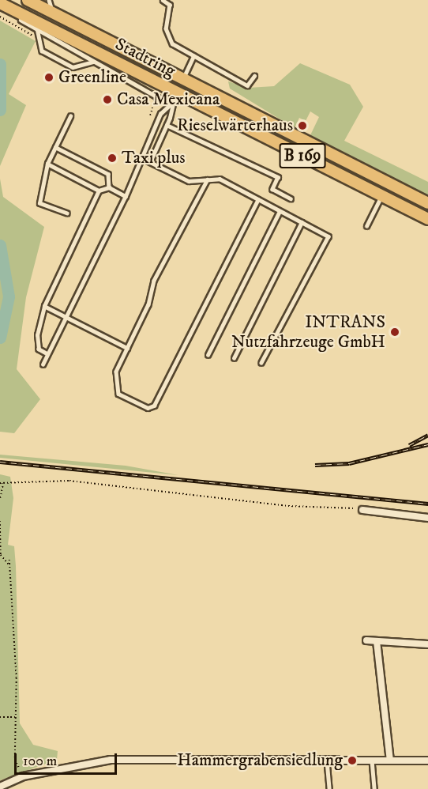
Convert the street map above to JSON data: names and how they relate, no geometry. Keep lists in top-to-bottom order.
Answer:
{
  "streets": {
    "main road": ["Stadtring", "B 169"]
  },
  "places": [
    "Greenline",
    "Casa Mexicana",
    "Rieselwärterhaus",
    "Taxi plus",
    "INTRANS Nutzfahrzeuge GmbH",
    "Hammergrabensiedlung"
  ],
  "scale_bar": "100 m"
}
